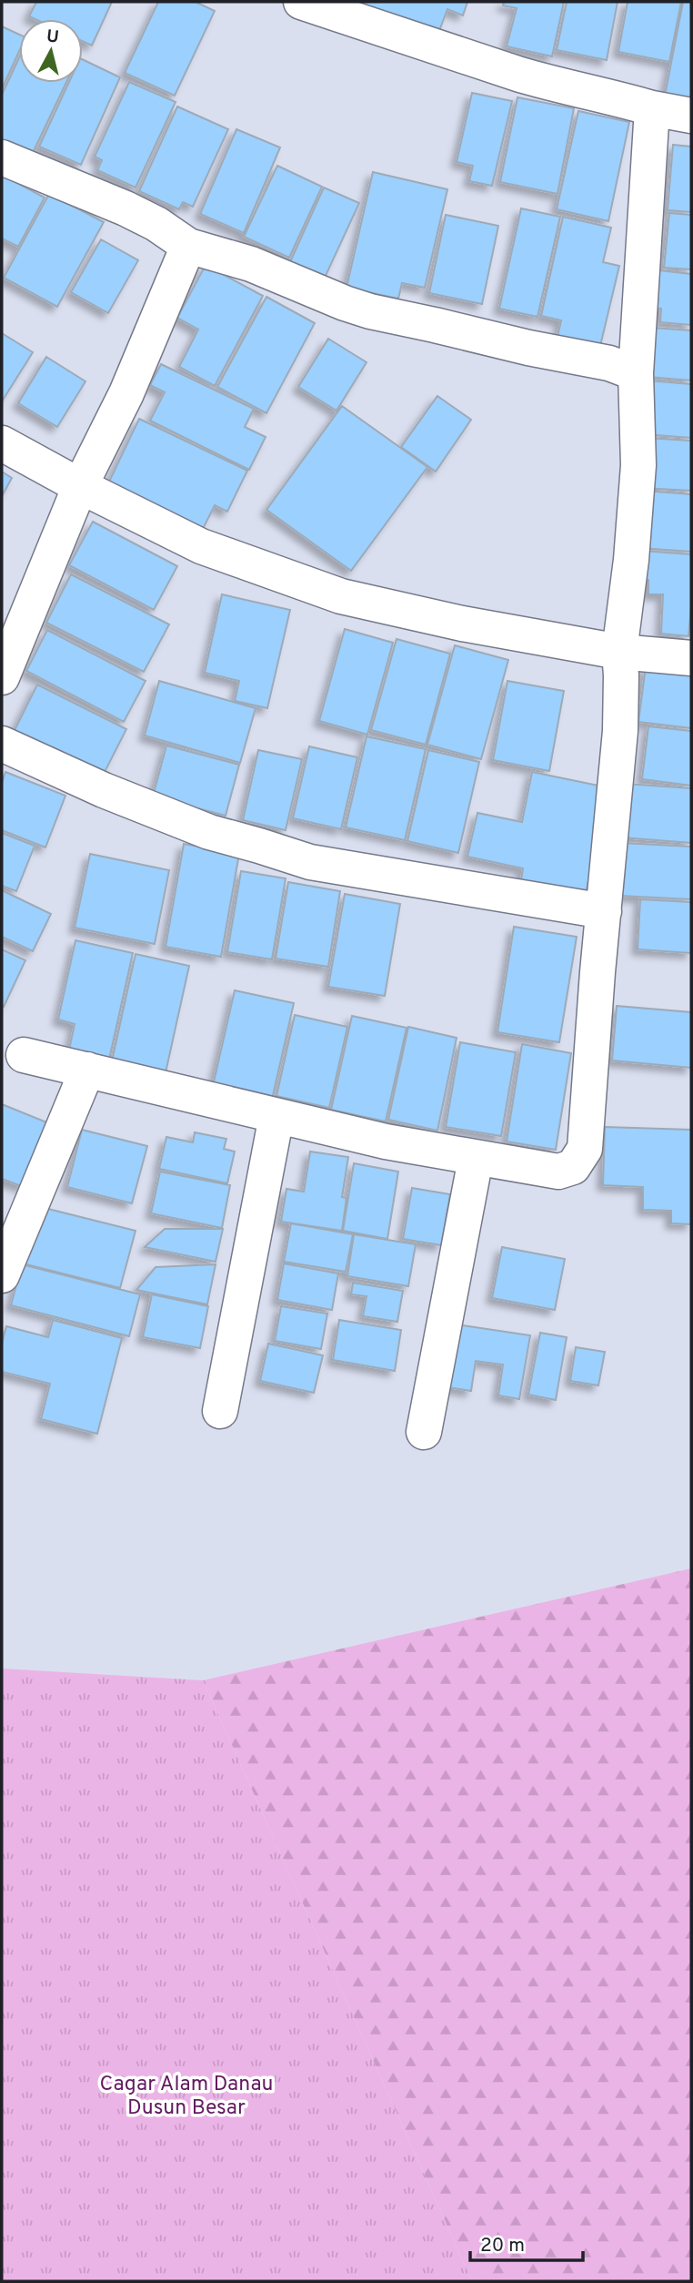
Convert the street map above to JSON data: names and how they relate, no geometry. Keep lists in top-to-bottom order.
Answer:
{
  "parks": ["Cagar Alam Danau Dusun Besar"],
  "scale_bar": "20 m",
  "north": "top"
}
